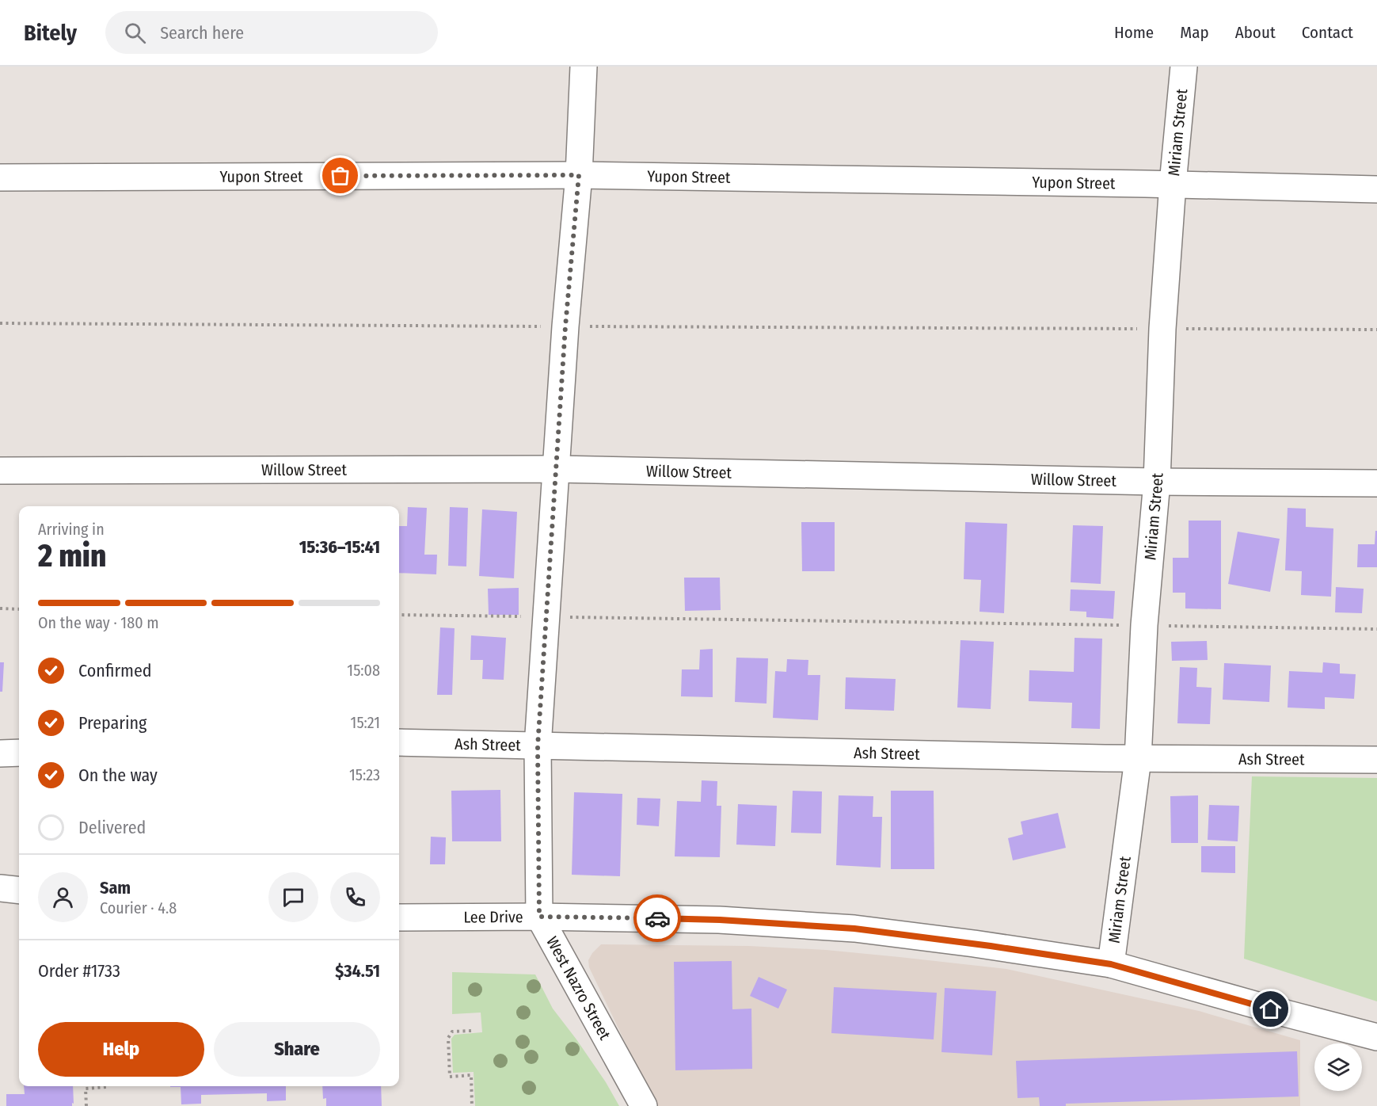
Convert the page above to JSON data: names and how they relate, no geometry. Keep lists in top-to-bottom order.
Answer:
{
  "streets": {
    "street": [
      "Miriam Street",
      "Yupon Street",
      "Willow Street",
      "Ash Street",
      "Lee Drive",
      "West Nazro Street"
    ]
  },
  "crossings": [
    ["Miriam Street", "Yupon Street"],
    ["Miriam Street", "Willow Street"],
    ["Miriam Street", "Ash Street"],
    ["Miriam Street", "Lee Drive"],
    ["Yupon Street", "West Nazro Street"],
    ["Willow Street", "West Nazro Street"],
    ["Ash Street", "West Nazro Street"],
    ["Lee Drive", "West Nazro Street"]
  ],
  "page": {
    "header": "Bitely",
    "search": "Search here",
    "nav": [
      "Home",
      "Map",
      "About",
      "Contact"
    ],
    "heading": ["2 min", "Arriving in", "15:36–15:41"],
    "panel": [
      "Sam",
      "Courier · 4.8",
      "Order #1733",
      "$34.51"
    ],
    "bar": "On the way · 180 m",
    "list": [
      ["Confirmed", "15:08"],
      ["Preparing", "15:21"],
      ["On the way", "15:23"],
      "Delivered"
    ],
    "buttons": ["Help", "Share"]
  }
}
